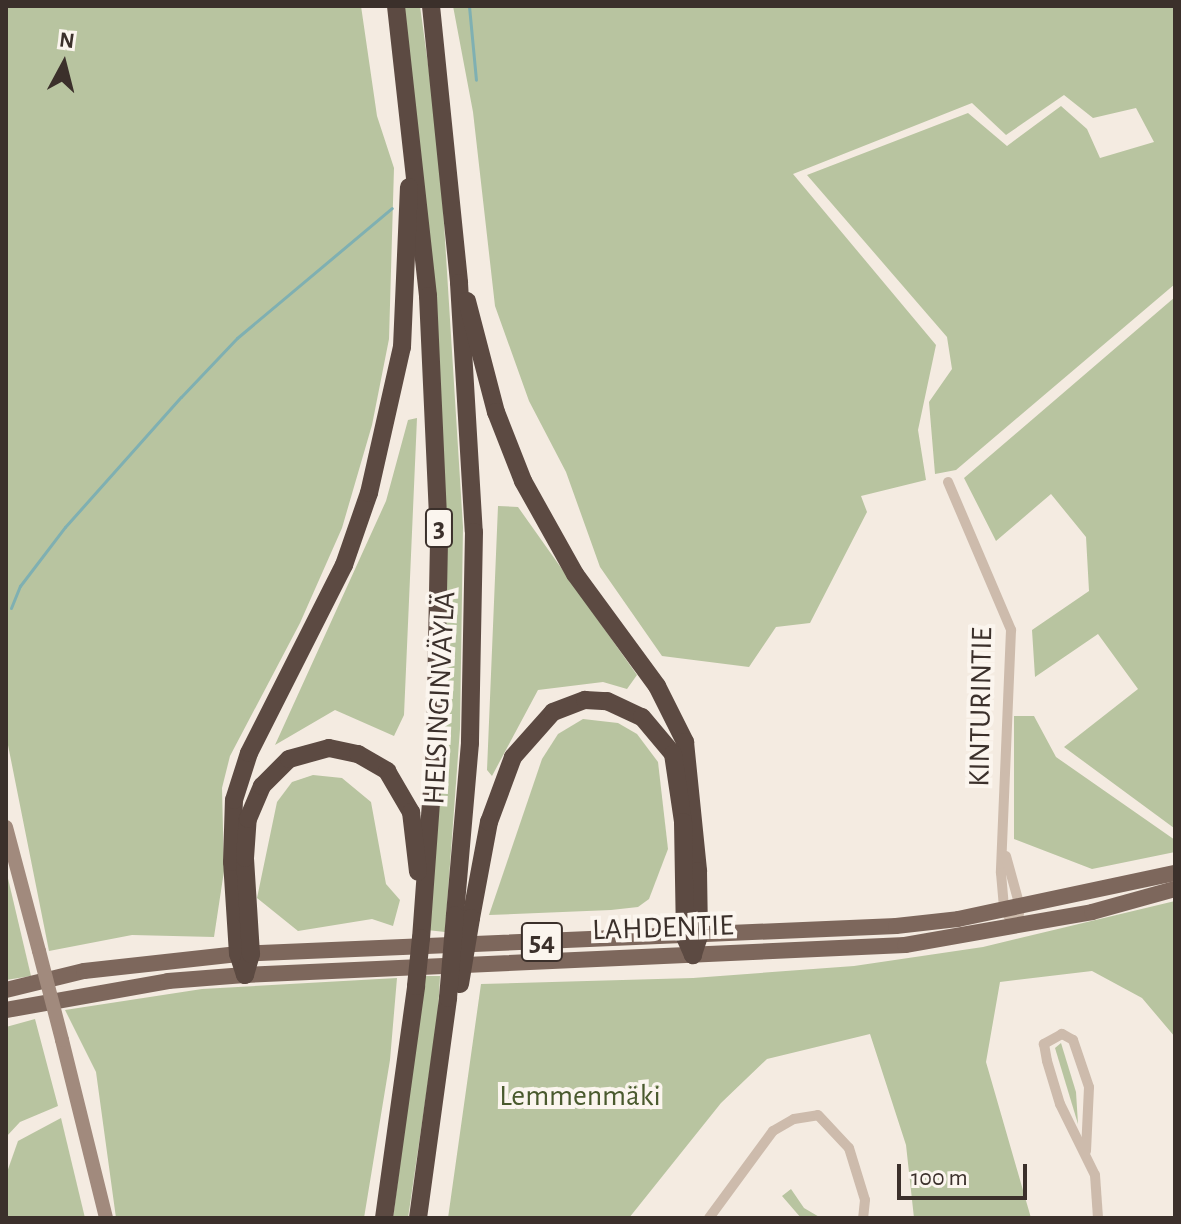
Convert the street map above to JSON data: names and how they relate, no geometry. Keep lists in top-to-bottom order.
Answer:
{
  "streets": {
    "highway": ["3", "HELSINGINVÄYLÄ"],
    "main road": ["LAHDENTIE", "54"],
    "street": ["KINTURINTIE"]
  },
  "crossings": [
    ["3", "HELSINGINVÄYLÄ"],
    ["KINTURINTIE", "LAHDENTIE"]
  ],
  "parks": ["Lemmenmäki"],
  "scale_bar": "100 m",
  "north": "top"
}
